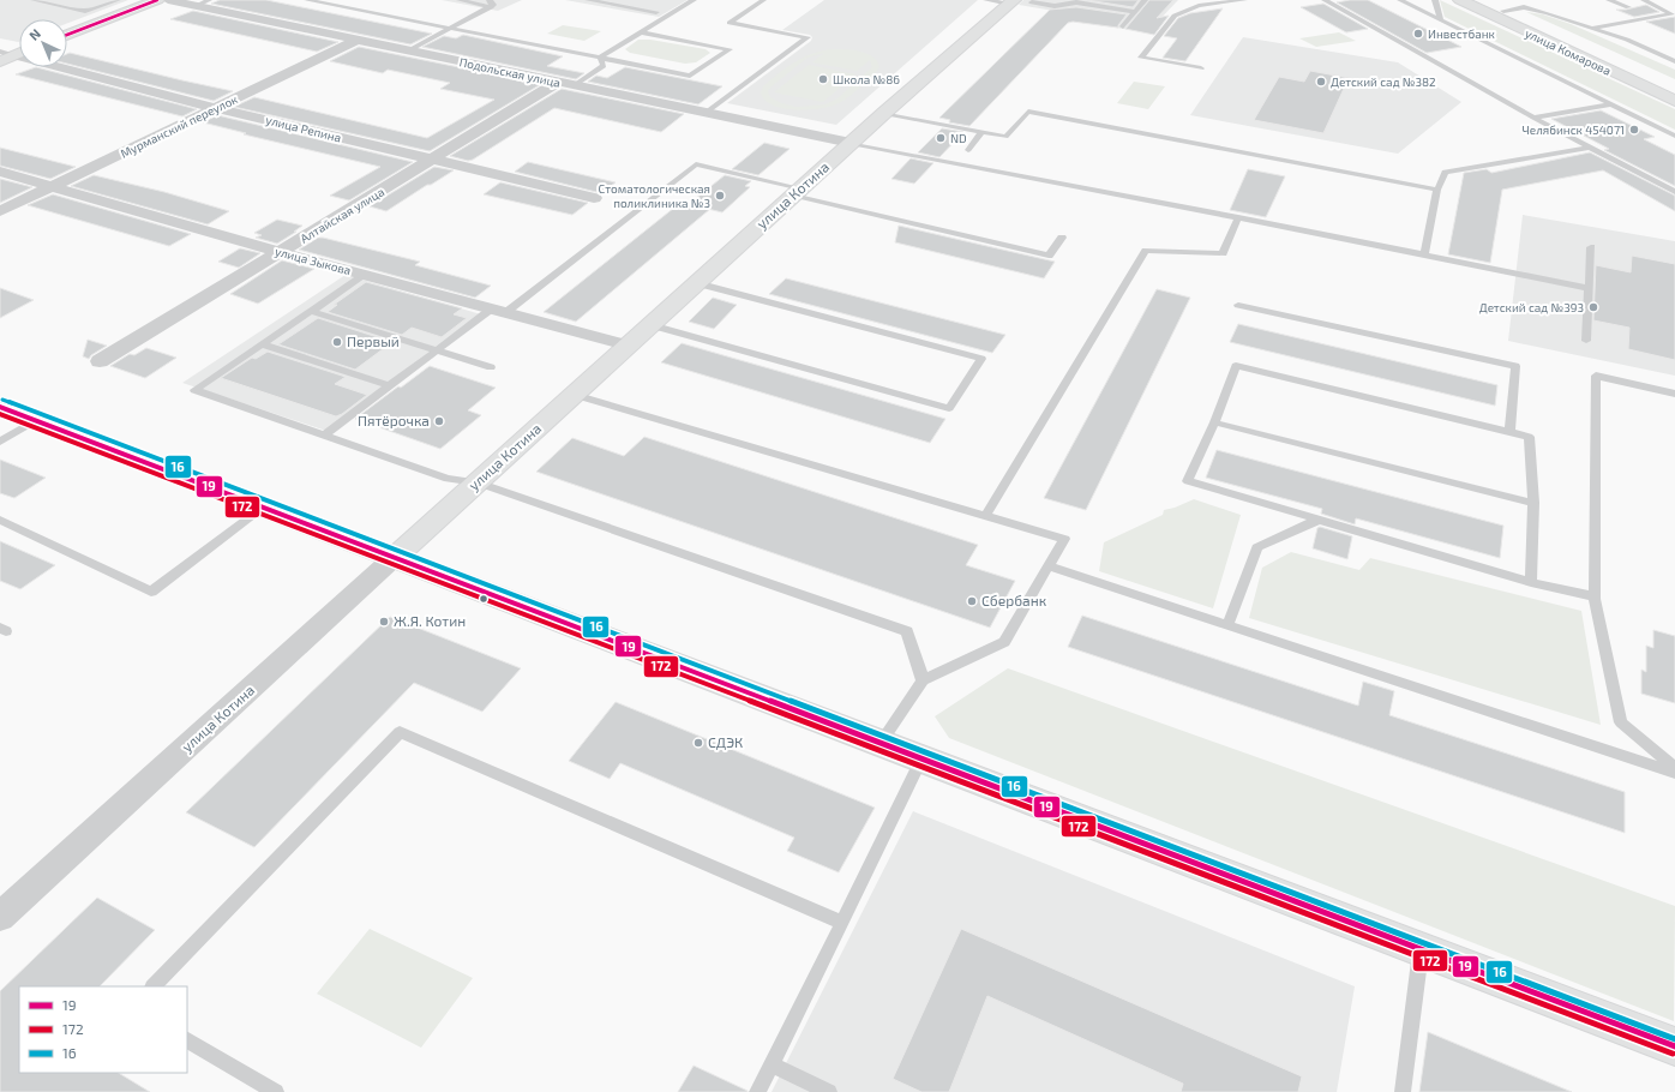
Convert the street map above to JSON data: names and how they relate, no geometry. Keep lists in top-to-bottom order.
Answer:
{
  "streets": {
    "main road": ["улица Комарова", "улица Котина"],
    "street": [
      "Подольская улица",
      "Мурманский переулок",
      "улица Репина",
      "Алтайская улица",
      "улица Зыкова"
    ]
  },
  "crossings": [
    ["Подольская улица", "Мурманский переулок"],
    ["Подольская улица", "улица Котина"],
    ["Подольская улица", "Алтайская улица"],
    ["Мурманский переулок", "улица Репина"],
    ["Мурманский переулок", "улица Зыкова"],
    ["улица Репина", "Алтайская улица"],
    ["улица Котина", "улица Зыкова"],
    ["Алтайская улица", "улица Зыкова"]
  ],
  "places": [
    "Инвестбанк",
    "Школа №86",
    "Детский сад №382",
    "Челябинск 454071",
    "ND",
    "Стоматологическая поликлиника №3",
    "Детский сад №393",
    "Первый",
    "Пятёрочка",
    "Сбербанк",
    "Ж.Я. Котин",
    "СДЭК"
  ],
  "lines": ["transit line 19", "transit line 16", "transit line 172"],
  "legend": ["19", "172", "16"],
  "north": "top left"
}
